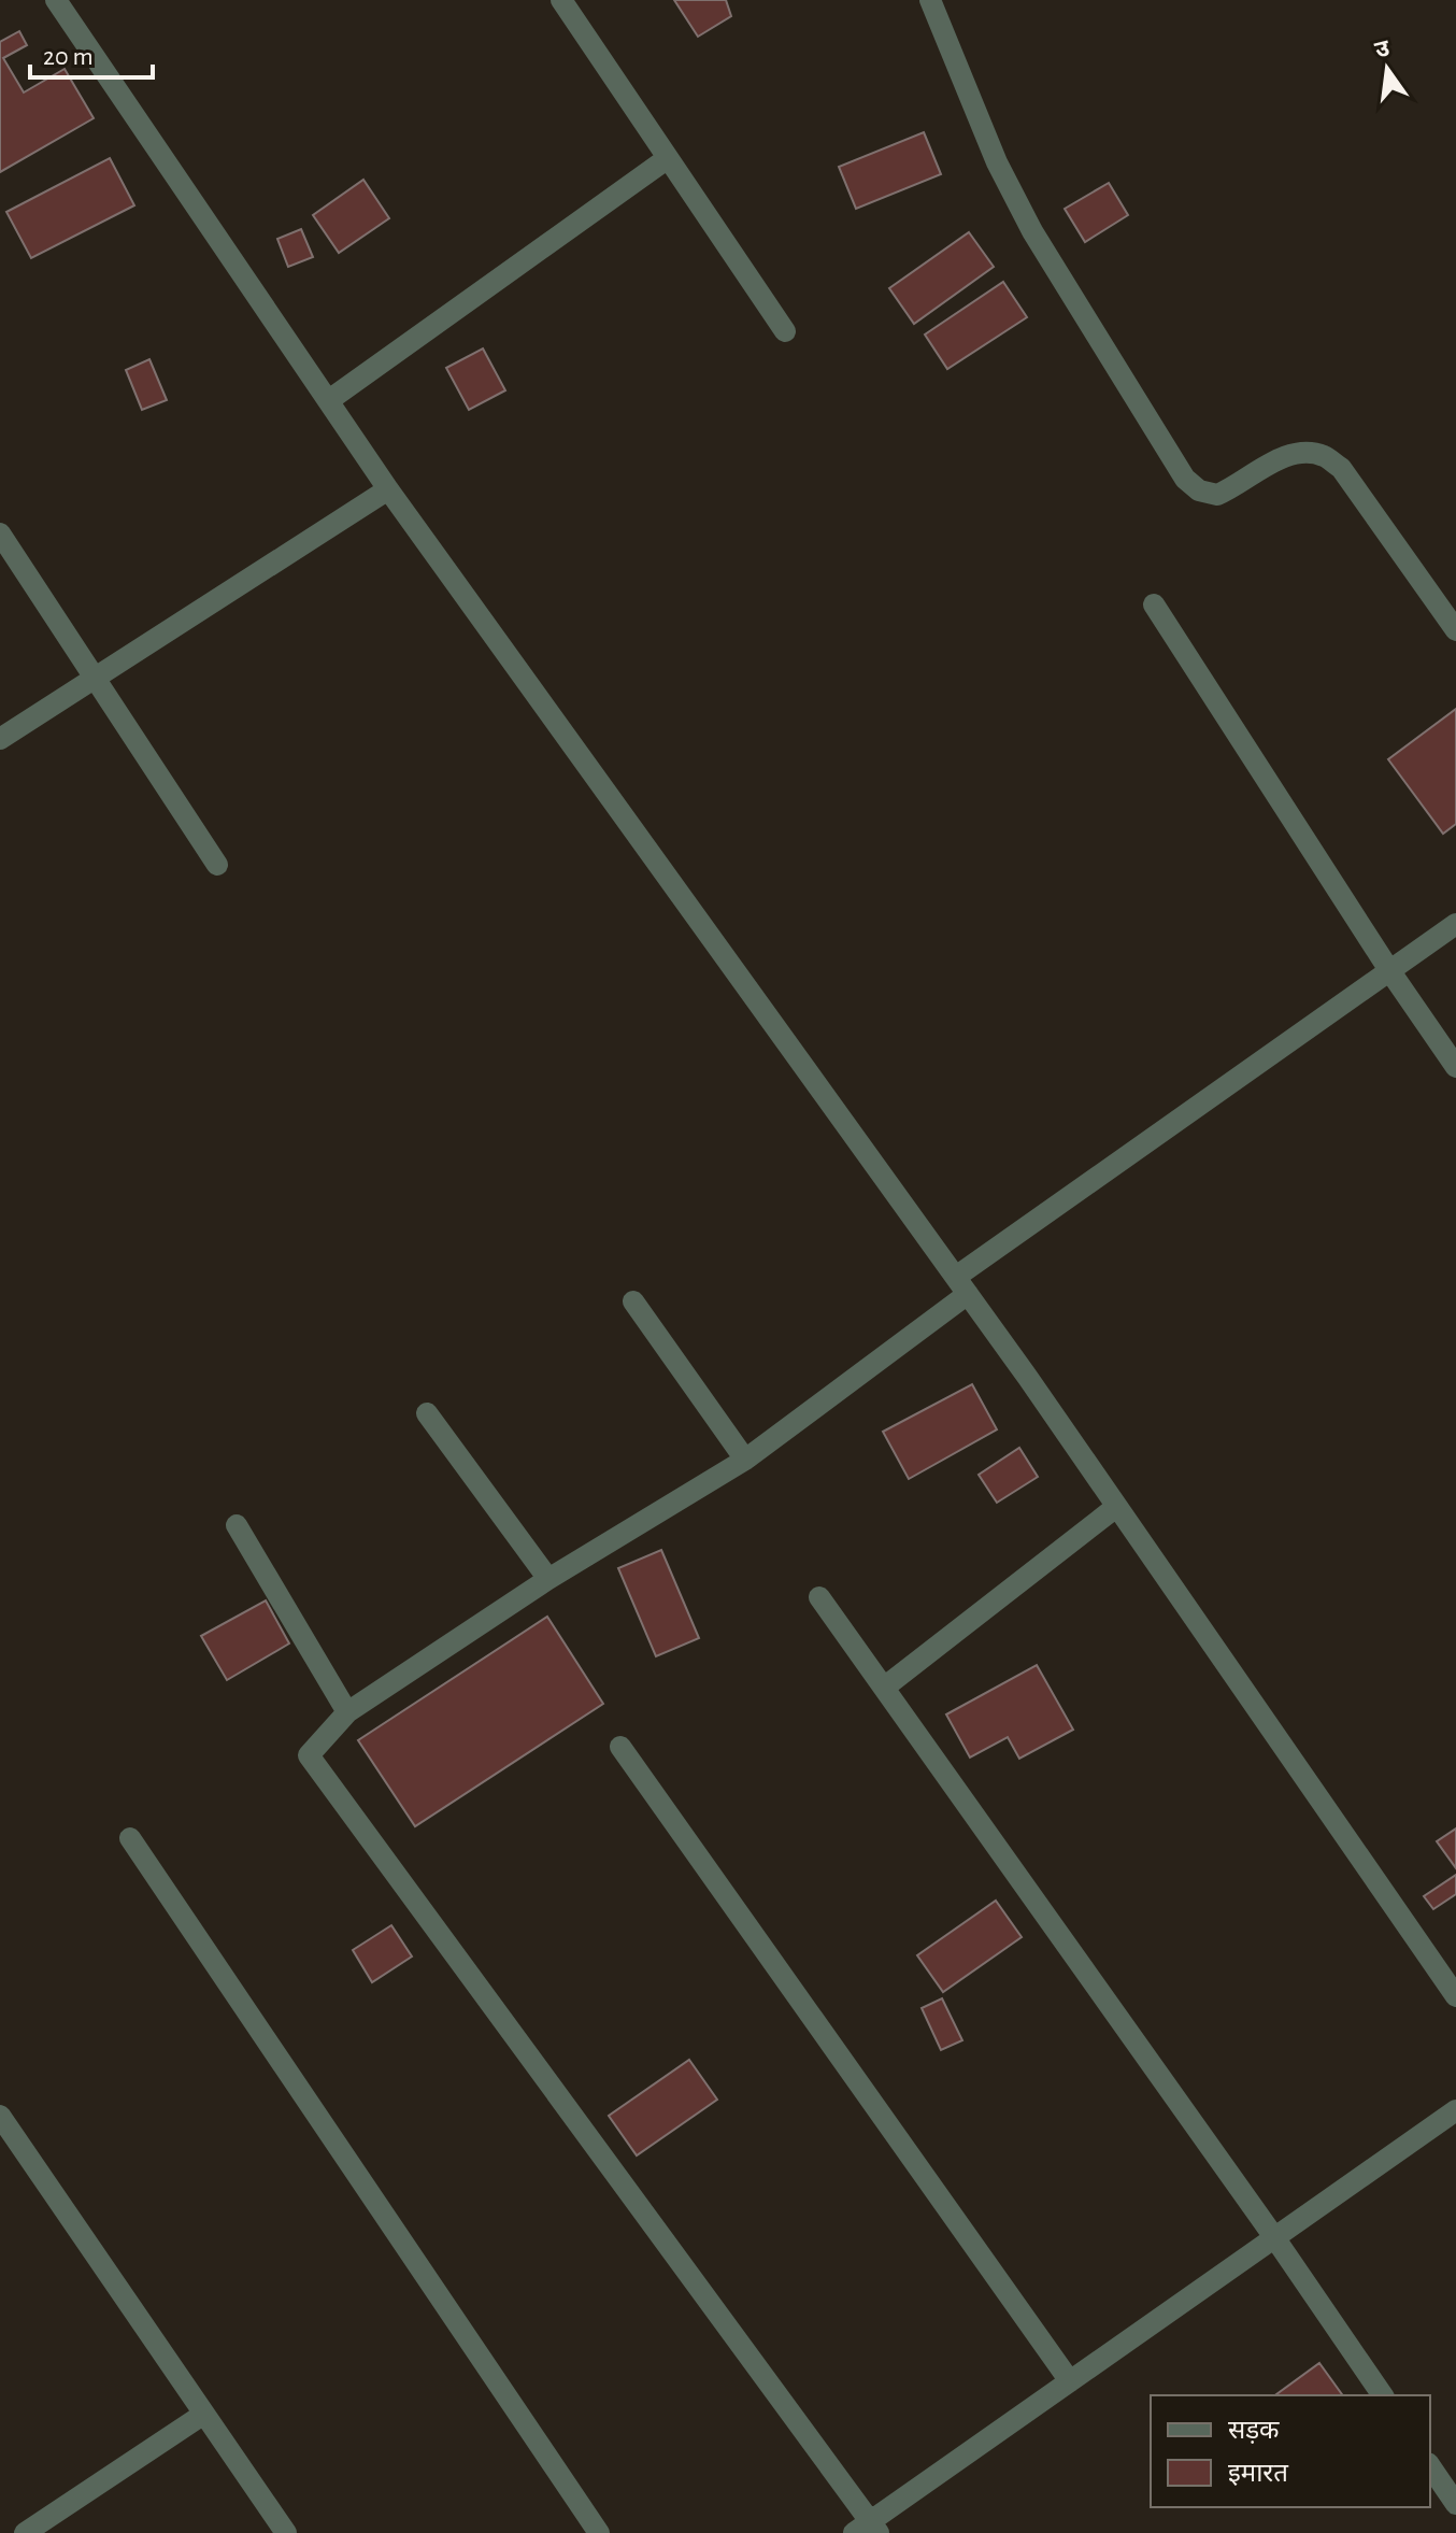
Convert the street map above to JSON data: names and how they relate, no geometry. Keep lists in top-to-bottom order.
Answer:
{
  "legend": ["सड़क", "इमारत"],
  "scale_bar": "20 m",
  "north": "top"
}
